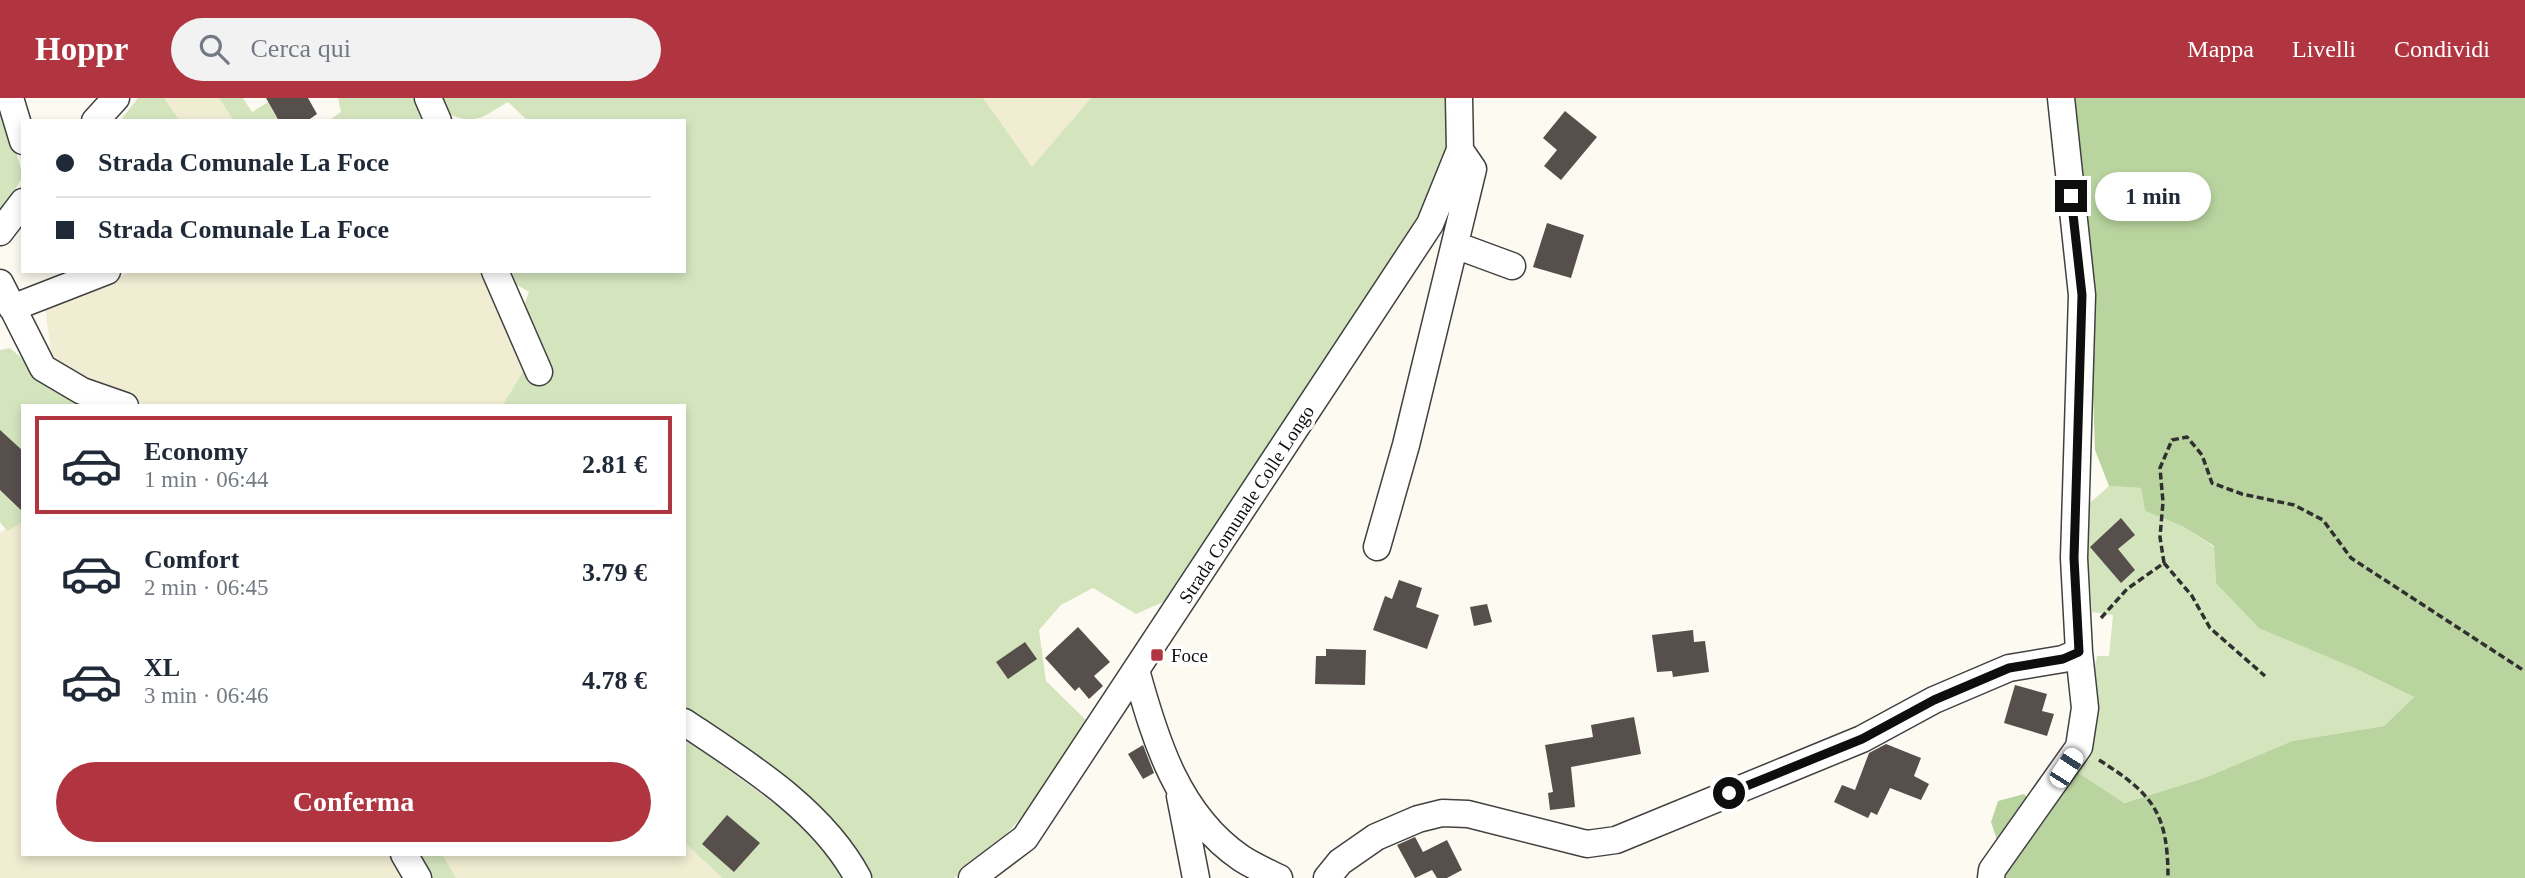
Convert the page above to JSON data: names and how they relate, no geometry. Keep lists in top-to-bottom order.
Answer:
{
  "streets": {
    "street": ["Strada Comunale Colle Longo"]
  },
  "places": {
    "transit": ["Foce"]
  },
  "page": {
    "header": "Hoppr",
    "search": "Cerca qui",
    "nav": ["Mappa", "Livelli", "Condividi"],
    "banner": ["Strada Comunale La Foce", "Strada Comunale La Foce"],
    "bubble": "1 min",
    "list": [
      {
        "name": "Economy",
        "note": "1 min · 06:44",
        "value": "2.81 €"
      },
      {
        "name": "Comfort",
        "note": "2 min · 06:45",
        "value": "3.79 €"
      },
      {
        "name": "XL",
        "note": "3 min · 06:46",
        "value": "4.78 €"
      }
    ],
    "buttons": "Conferma"
  }
}
